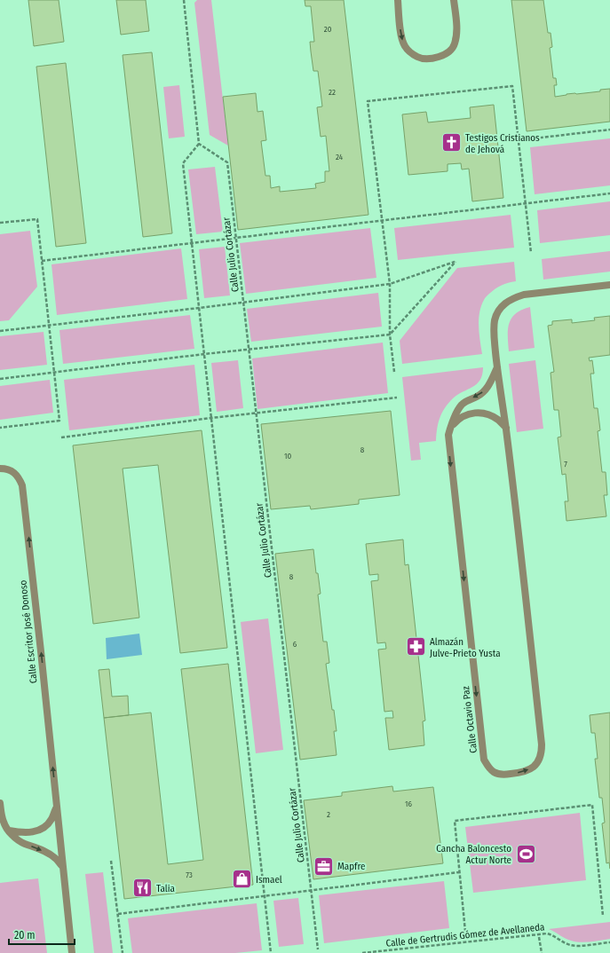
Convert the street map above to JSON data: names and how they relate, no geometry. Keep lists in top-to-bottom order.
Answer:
{
  "streets": {
    "street": ["Calle Escritor José Donoso", "Calle Octavio Paz"],
    "path": ["Calle Julio Cortázar", "Calle de Gertrudis Gómez de Avellaneda"]
  },
  "one_way": ["Calle Escritor José Donoso"],
  "places": {
    "church": ["Testigos Cristianos de Jehová"],
    "pharmacy": ["Almazán Julve-Prieto Yusta"],
    "sports": ["Cancha Baloncesto Actur Norte"],
    "office": ["Mapfre"],
    "shop": ["Ismael"],
    "restaurant": ["Talia"]
  },
  "house_numbers": [
    "20",
    "22",
    "24",
    "8",
    "10",
    "7",
    "8",
    "6",
    "16",
    "2",
    "73"
  ],
  "scale_bar": "20 m"
}
